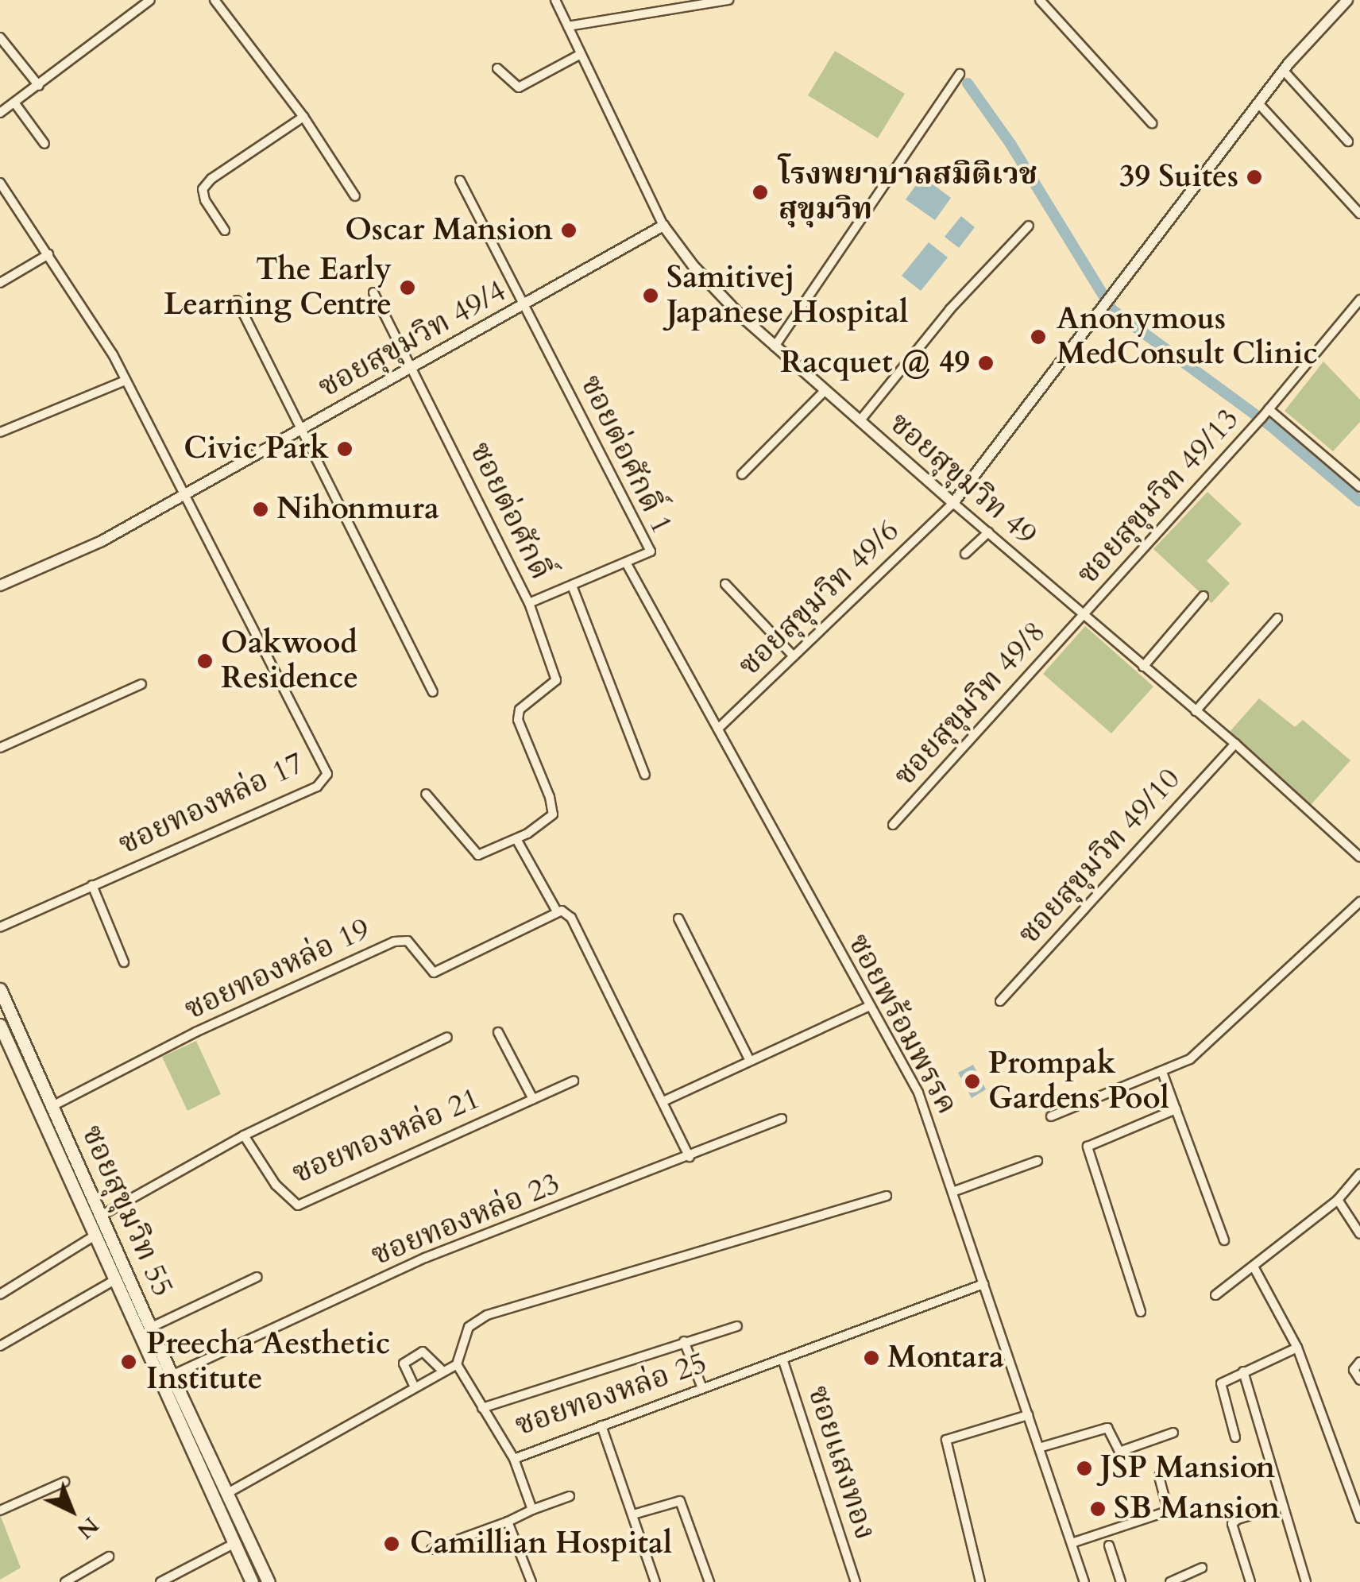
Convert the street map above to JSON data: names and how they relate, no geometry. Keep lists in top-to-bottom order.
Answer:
{
  "streets": {
    "main road": ["ซอยสุขุมวิท 55"],
    "street": [
      "ซอยสุขุมวิท 49/4",
      "ซอยต่อศักดิ์ 1",
      "ซอยสุขุมวิท 49",
      "ซอยสุขุมวิท 49/13",
      "ซอยต่อศักดิ์",
      "ซอยสุขุมวิท 49/6",
      "ซอยสุขุมวิท 49/8",
      "ซอยทองหล่อ 17",
      "ซอยสุขุมวิท 49/10",
      "ซอยทองหล่อ 19",
      "ซอยพร้อมพรรค",
      "ซอยทองหล่อ 21",
      "ซอยทองหล่อ 23",
      "ซอยทองหล่อ 25",
      "ซอยแสงทอง"
    ]
  },
  "crossings": [
    ["ซอยสุขุมวิท 49/4", "ซอยต่อศักดิ์ 1"],
    ["ซอยสุขุมวิท 49/4", "ซอยสุขุมวิท 49"],
    ["ซอยสุขุมวิท 49/4", "ซอยต่อศักดิ์"],
    ["ซอยสุขุมวิท 49/4", "ซอยทองหล่อ 17"],
    ["ซอยต่อศักดิ์ 1", "ซอยต่อศักดิ์"],
    ["ซอยต่อศักดิ์ 1", "ซอยพร้อมพรรค"],
    ["ซอยสุขุมวิท 49", "ซอยสุขุมวิท 49/13"],
    ["ซอยสุขุมวิท 49", "ซอยสุขุมวิท 49/6"],
    ["ซอยสุขุมวิท 49", "ซอยสุขุมวิท 49/8"],
    ["ซอยสุขุมวิท 49", "ซอยสุขุมวิท 49/10"],
    ["ซอยสุขุมวิท 49/13", "ซอยสุขุมวิท 49/8"],
    ["ซอยสุขุมวิท 49/6", "ซอยพร้อมพรรค"],
    ["ซอยทองหล่อ 19", "ซอยสุขุมวิท 55"],
    ["ซอยพร้อมพรรค", "ซอยทองหล่อ 25"],
    ["ซอยทองหล่อ 21", "ซอยสุขุมวิท 55"],
    ["ซอยสุขุมวิท 55", "ซอยทองหล่อ 23"],
    ["ซอยทองหล่อ 25", "ซอยแสงทอง"]
  ],
  "places": [
    "39 Suites",
    "โรงพยาบาลสมิติเวช สุขุมวิท",
    "Oscar Mansion",
    "The Early Learning Centre",
    "Samitivej Japanese Hospital",
    "Anonymous MedConsult Clinic",
    "Racquet @ 49",
    "Civic Park",
    "Nihonmura",
    "Oakwood Residence",
    "Prompak Gardens Pool",
    "Montara",
    "Preecha Aesthetic Institute",
    "JSP Mansion",
    "SB Mansion",
    "Camillian Hospital"
  ],
  "north": "bottom right"
}
